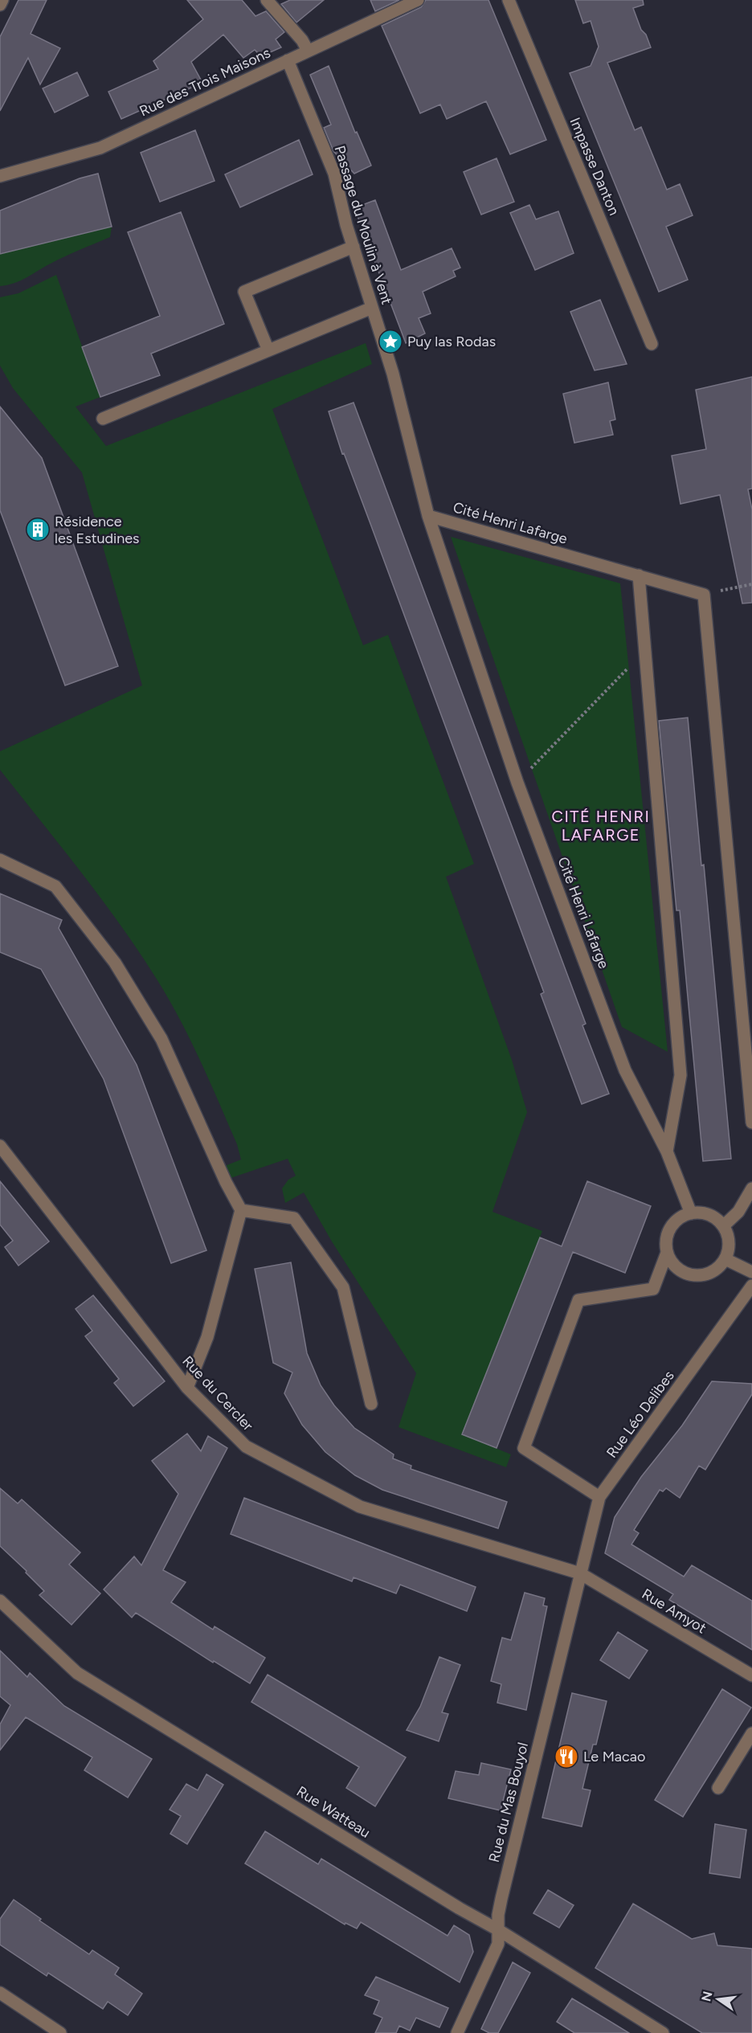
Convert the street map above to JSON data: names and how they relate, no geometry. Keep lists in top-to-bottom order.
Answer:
{
  "streets": {
    "street": [
      "Rue des Trois Maisons",
      "Impasse Danton",
      "Passage du Moulin à Vent",
      "Cité Henri Lafarge",
      "Rue du Cercler",
      "Rue Léo Delibes",
      "Rue Amyot",
      "Rue du Mas Bouyol",
      "Rue Watteau"
    ]
  },
  "crossings": [
    ["Rue des Trois Maisons", "Passage du Moulin à Vent"],
    ["Passage du Moulin à Vent", "Cité Henri Lafarge"],
    ["Rue du Cercler", "Rue Léo Delibes"],
    ["Rue du Cercler", "Rue Amyot"],
    ["Rue du Cercler", "Rue du Mas Bouyol"],
    ["Rue Léo Delibes", "Rue Amyot"],
    ["Rue Léo Delibes", "Rue du Mas Bouyol"],
    ["Rue Amyot", "Rue du Mas Bouyol"],
    ["Rue du Mas Bouyol", "Rue Watteau"]
  ],
  "districts": ["CITÉ HENRI LAFARGE"],
  "places": {
    "place": ["Puy las Rodas"],
    "building": ["Résidence les Estudines"],
    "restaurant": ["Le Macao"]
  },
  "north": "left"
}
